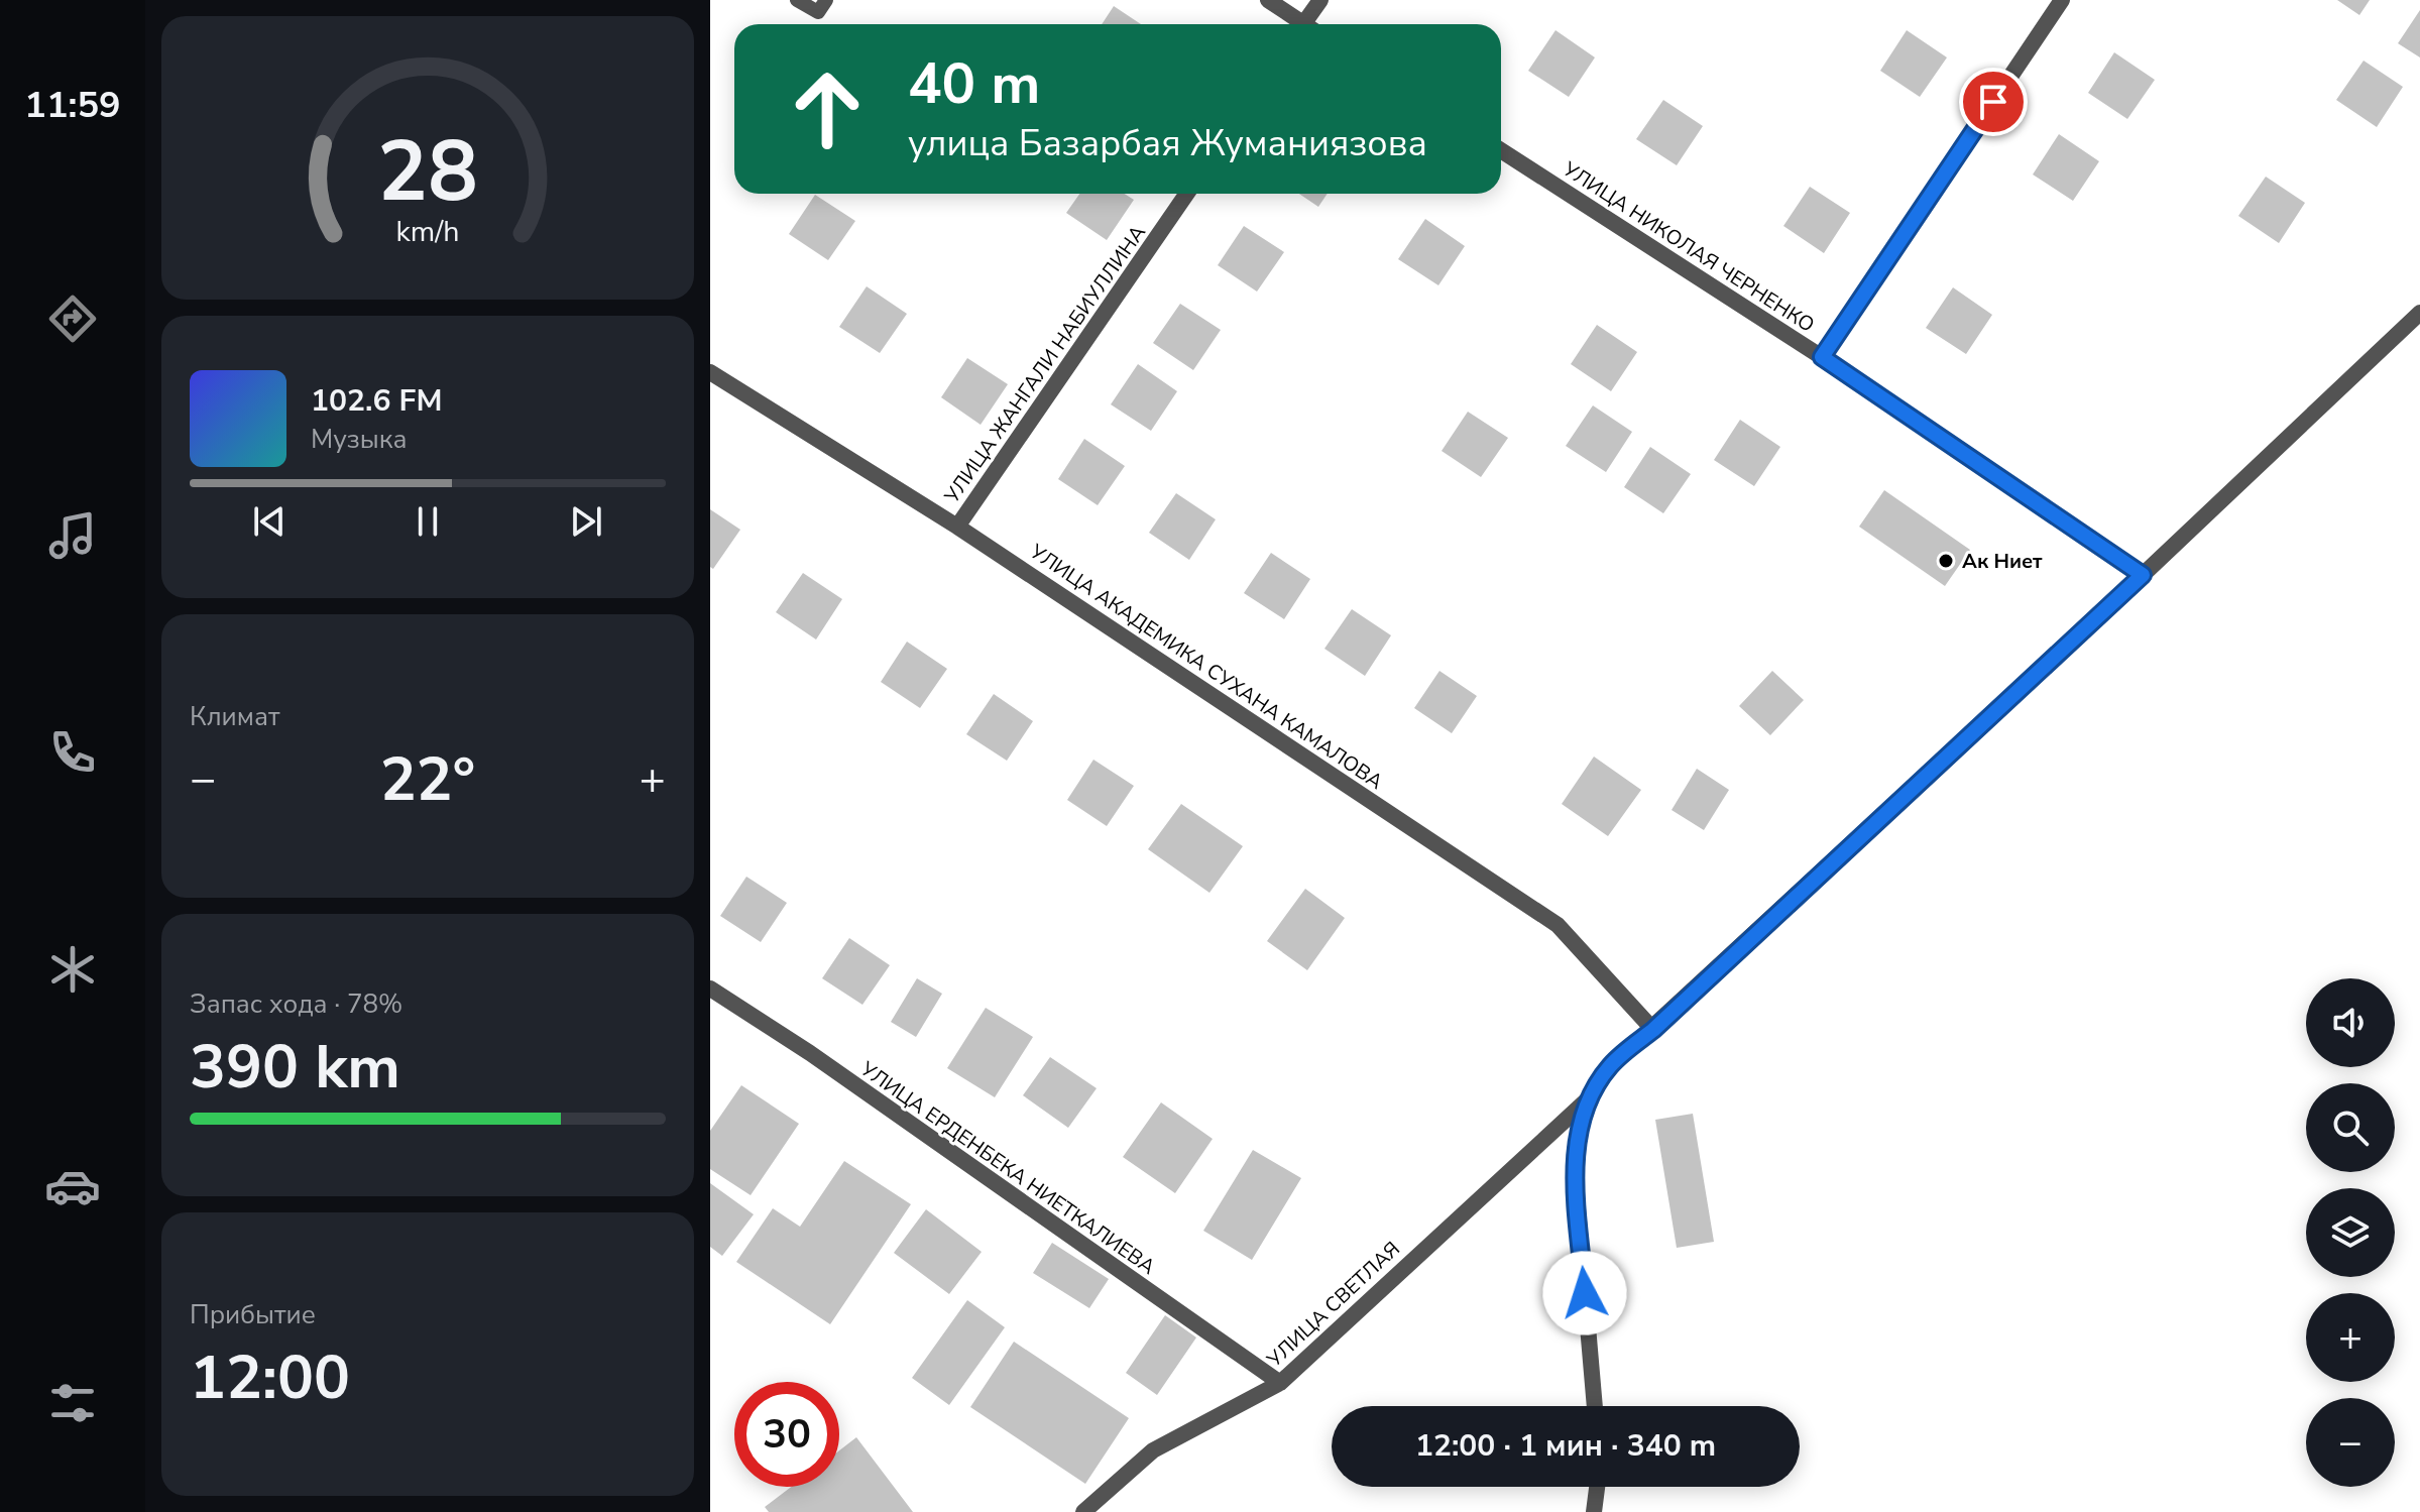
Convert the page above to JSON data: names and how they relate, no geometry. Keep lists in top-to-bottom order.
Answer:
{
  "streets": {
    "street": [
      "УЛИЦА НИКОЛАЯ ЧЕРНЕНКО",
      "УЛИЦА ЖАНГАЛИ НАБИУЛЛИНА",
      "УЛИЦА АКАДЕМИКА СУХАНА КАМАЛОВА",
      "УЛИЦА ЕРДЕНБЕКА НИЕТКАЛИЕВА",
      "УЛИЦА СВЕТЛАЯ"
    ]
  },
  "crossings": [
    ["УЛИЦА ЖАНГАЛИ НАБИУЛЛИНА", "УЛИЦА АКАДЕМИКА СУХАНА КАМАЛОВА"],
    ["УЛИЦА ЕРДЕНБЕКА НИЕТКАЛИЕВА", "УЛИЦА СВЕТЛАЯ"]
  ],
  "places": ["Ак Ниет"],
  "page": {
    "tabs": "11:59",
    "turn": ["40 m", "улица Базарбая Жуманиязова"],
    "song": ["102.6 FM", "Музыка"],
    "tile": [
      "Климат",
      ["Запас хода · 78%", "390 km"],
      ["Прибытие", "12:00"]
    ],
    "heat": ["−", "22°", "+"],
    "map_buttons": ["+", "−"],
    "limit": "30",
    "trip": "12:00 · 1 мин · 340 m",
    "gauge": ["28", "km/h"]
  }
}
